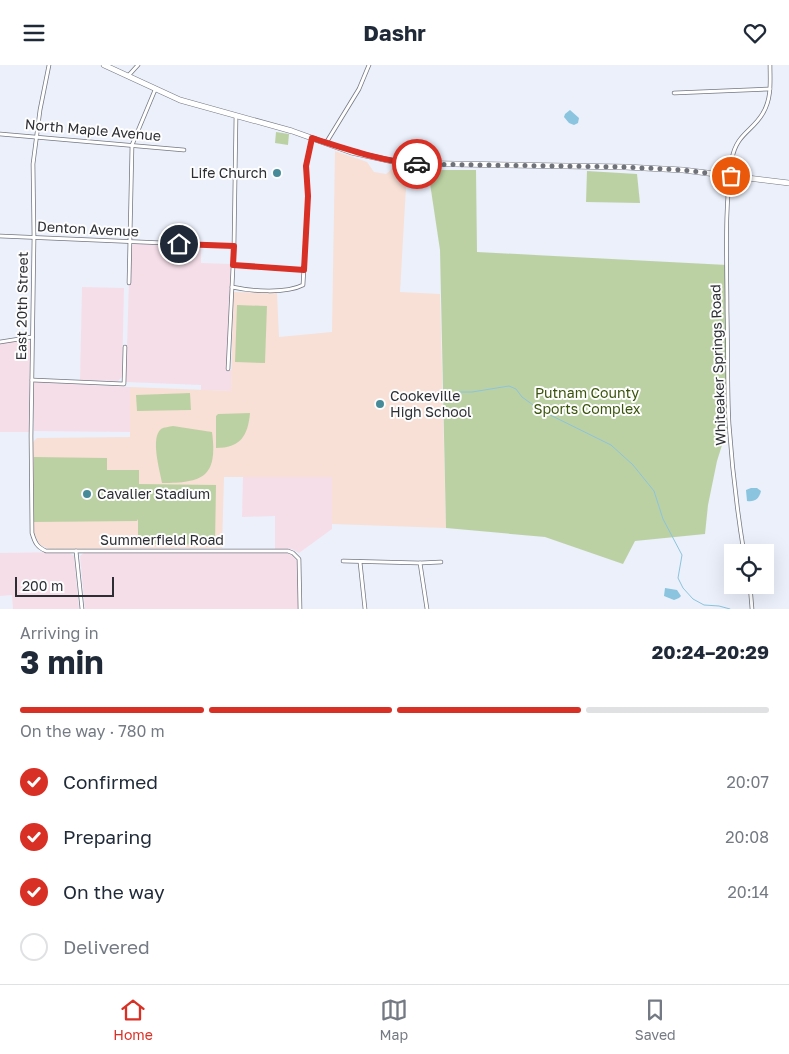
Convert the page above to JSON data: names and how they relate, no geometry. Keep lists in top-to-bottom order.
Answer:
{
  "streets": {
    "street": [
      "North Maple Avenue",
      "Denton Avenue",
      "East 20th Street",
      "Whiteaker Springs Road",
      "Summerfield Road"
    ]
  },
  "crossings": [
    ["North Maple Avenue", "East 20th Street"],
    ["Denton Avenue", "East 20th Street"],
    ["East 20th Street", "Summerfield Road"]
  ],
  "parks": ["Putnam County Sports Complex"],
  "places": ["Life Church", "Cookeville High School", "Cavalier Stadium"],
  "scale_bar": "200 m",
  "page": {
    "header": "Dashr",
    "scale": "200 m",
    "heading": ["3 min", "Arriving in", "20:24–20:29"],
    "bar": "On the way · 780 m",
    "list": [
      ["Confirmed", "20:07"],
      ["Preparing", "20:08"],
      ["On the way", "20:14"],
      "Delivered"
    ],
    "tabs": ["Home", "Map", "Saved"]
  }
}
